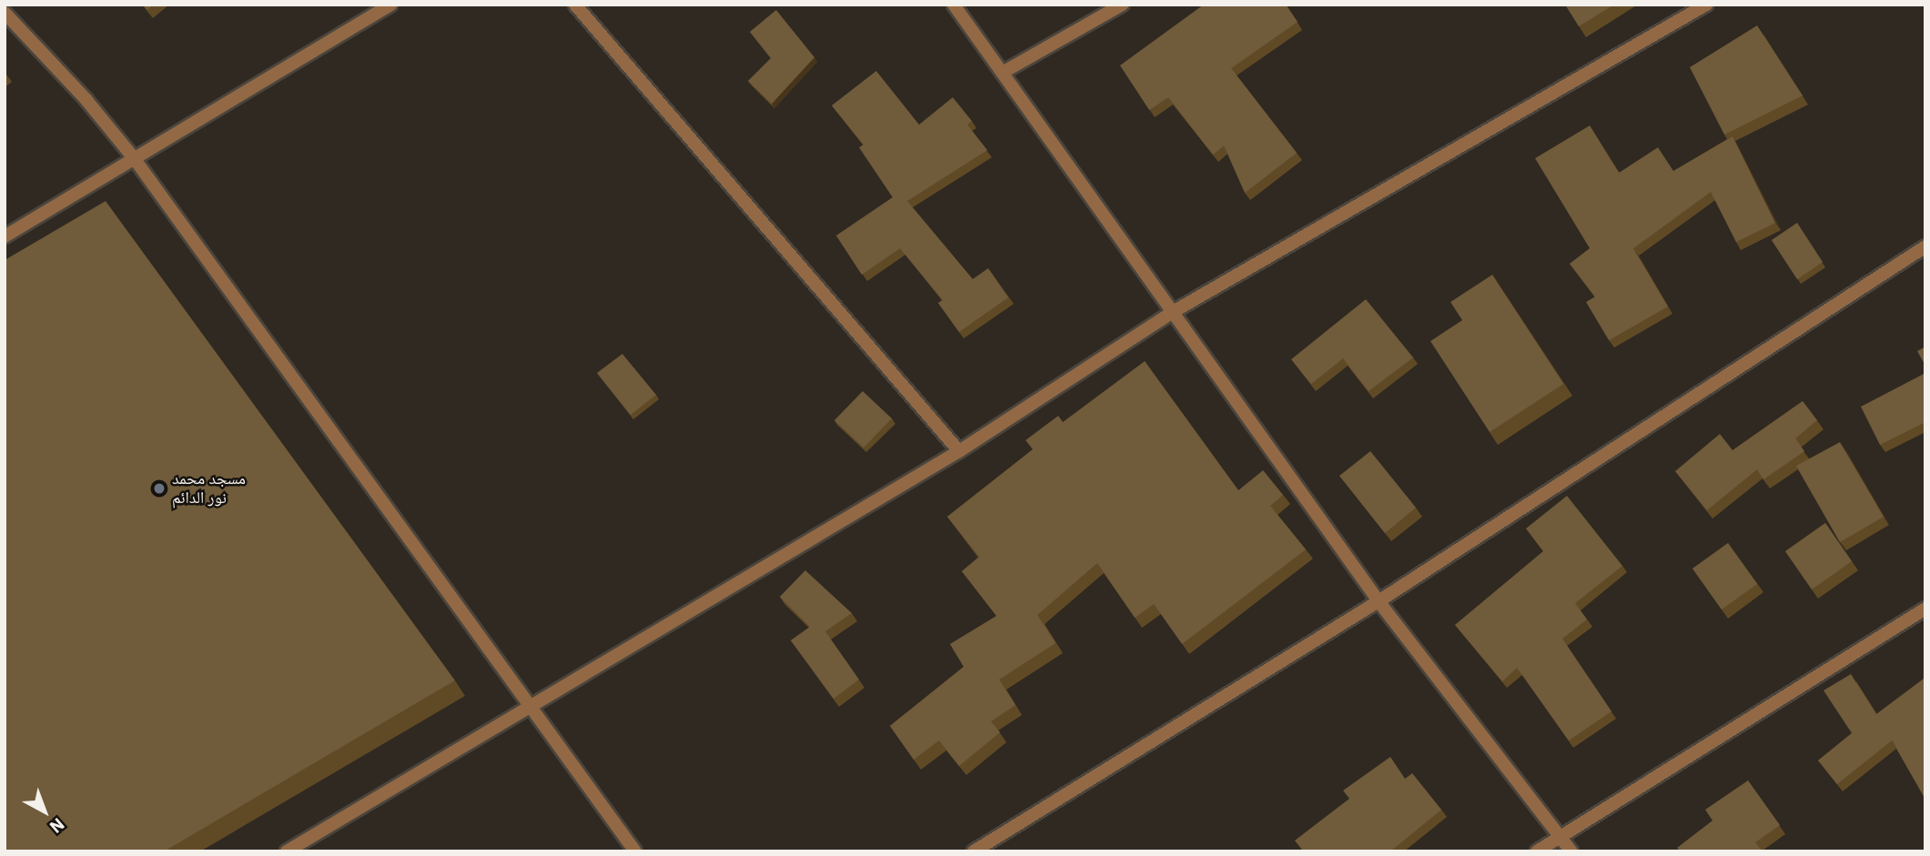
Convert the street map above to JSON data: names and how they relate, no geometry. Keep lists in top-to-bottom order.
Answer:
{
  "places": ["مسجد محمد نور الدائم"],
  "north": "bottom right"
}
